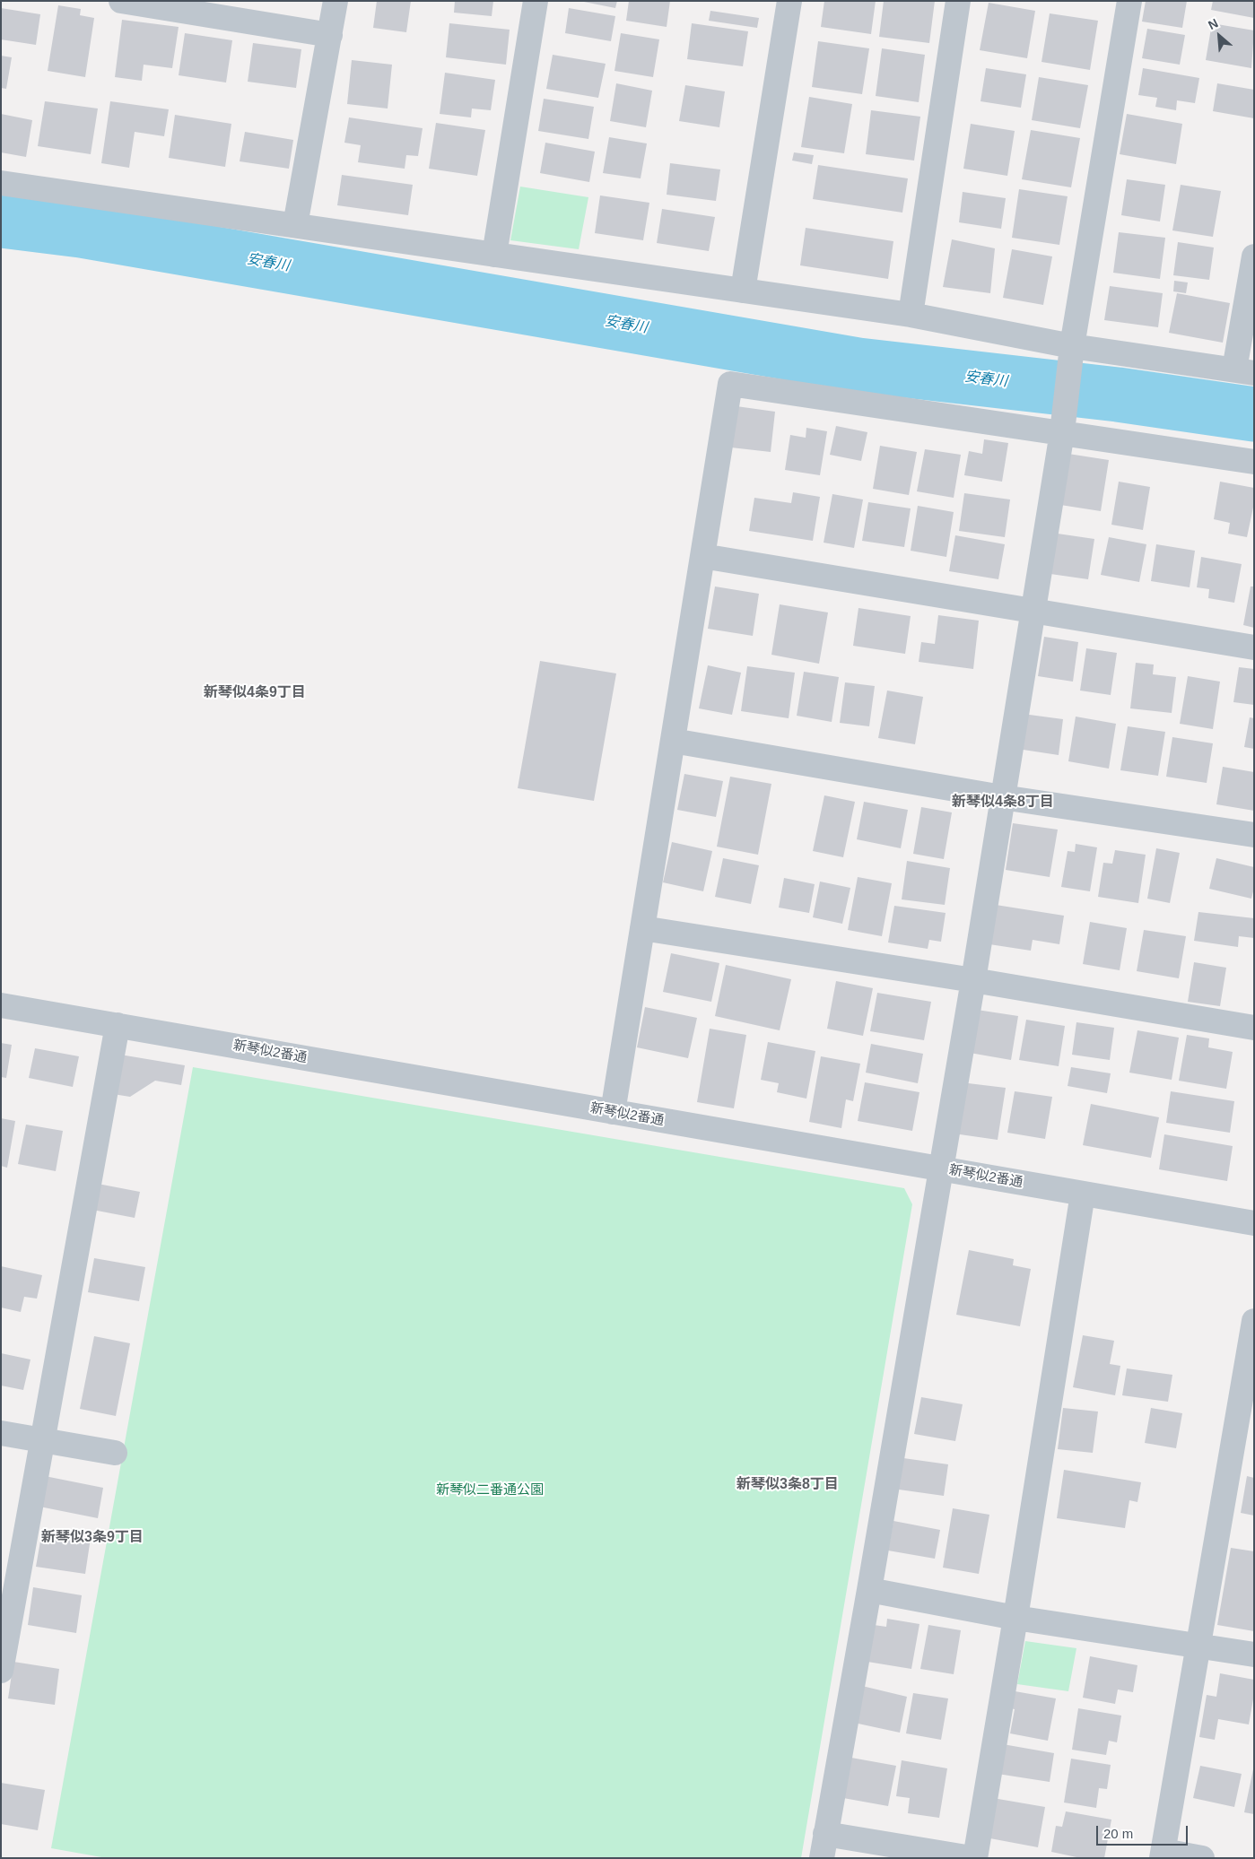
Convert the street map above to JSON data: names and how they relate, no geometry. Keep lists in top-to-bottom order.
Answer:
{
  "streets": {
    "street": ["新琴似2番通"]
  },
  "districts": [
    "新琴似4条9丁目",
    "新琴似4条8丁目",
    "新琴似3条8丁目",
    "新琴似3条9丁目"
  ],
  "water": ["安春川"],
  "parks": ["新琴似二番通公園"],
  "scale_bar": "20 m",
  "north": "top left"
}
